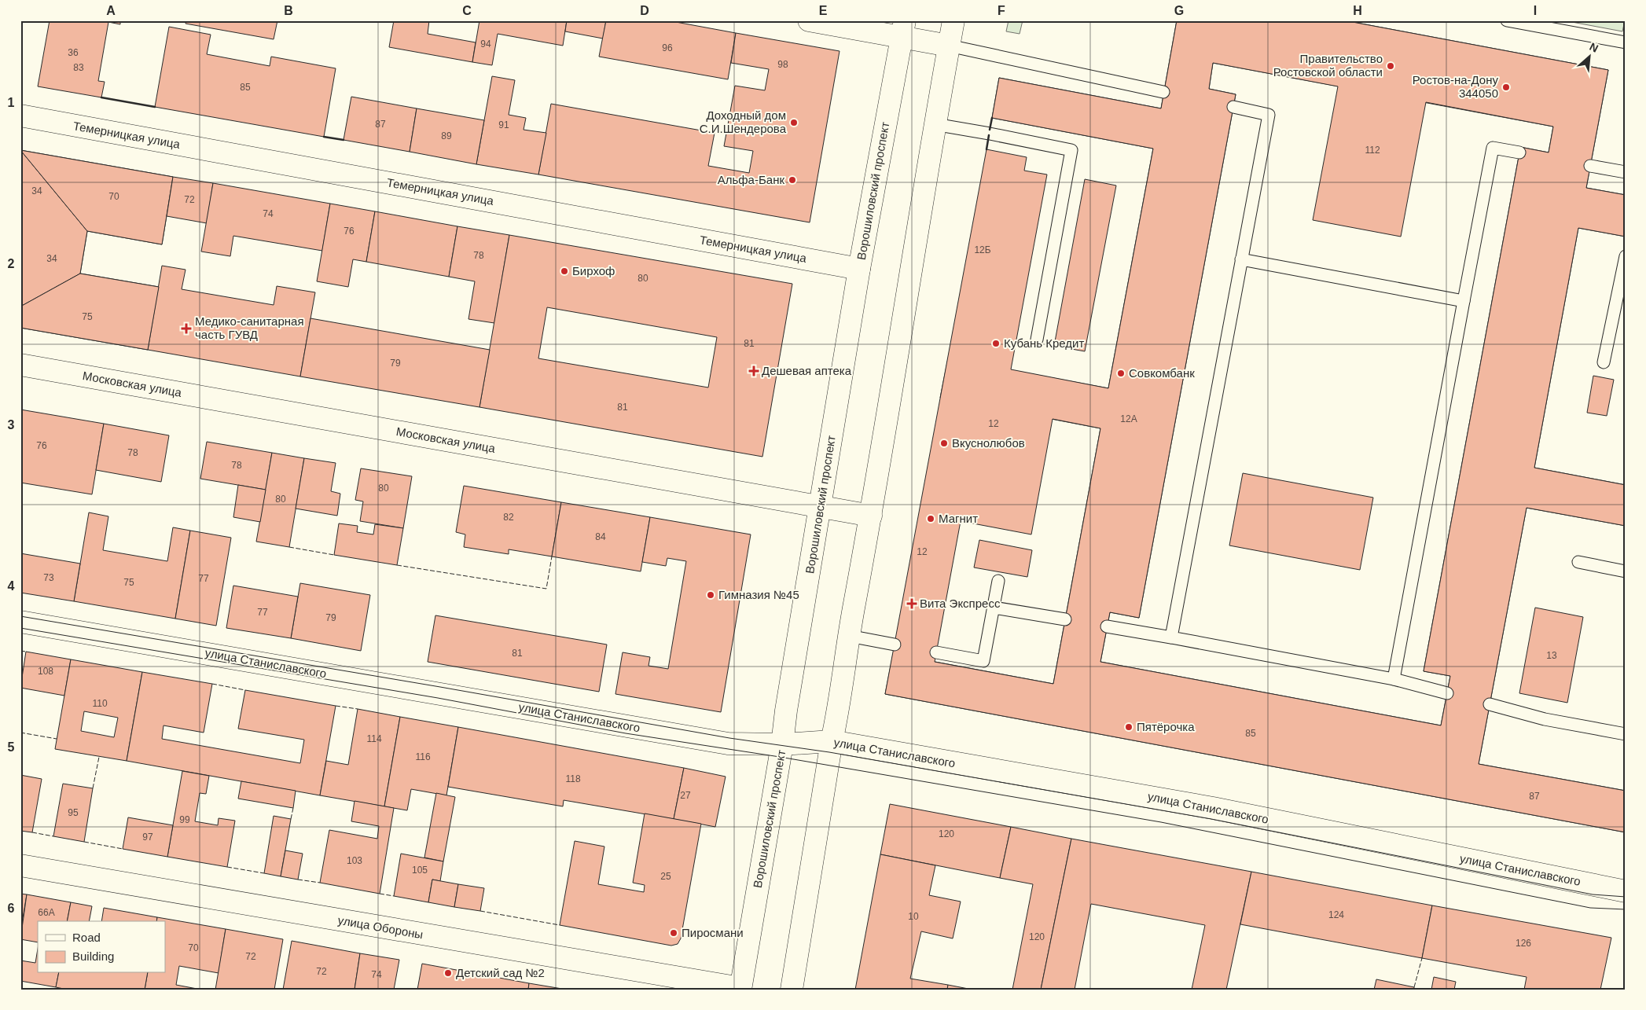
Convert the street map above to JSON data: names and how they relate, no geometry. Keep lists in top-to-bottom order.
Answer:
{
  "streets": {
    "street": [
      "Темерницкая улица",
      "Ворошиловский проспект",
      "Московская улица",
      "улица Станиславского",
      "улица Обороны"
    ]
  },
  "crossings": [
    ["Темерницкая улица", "Ворошиловский проспект"],
    ["Ворошиловский проспект", "Московская улица"],
    ["Ворошиловский проспект", "улица Станиславского"],
    ["Ворошиловский проспект", "улица Обороны"]
  ],
  "places": {
    "other": [
      "Правительство Ростовской области",
      "Ростов-на-Дону 344050",
      "Доходный дом С.И.Шендерова",
      "Альфа-Банк",
      "Бирхоф",
      "Кубань Кредит",
      "Совкомбанк",
      "Вкуснолюбов",
      "Магнит",
      "Гимназия №45",
      "Пятёрочка",
      "Пиросмани",
      "Детский сад №2"
    ],
    "health": ["Медико-санитарная часть ГУВД", "Дешевая аптека", "Вита Экспресс"]
  },
  "house_numbers": [
    "94",
    "96",
    "36",
    "98",
    "83",
    "85",
    "87",
    "91",
    "89",
    "112",
    "34",
    "70",
    "72",
    "74",
    "76",
    "12Б",
    "78",
    "34",
    "80",
    "75",
    "81",
    "79",
    "81",
    "12А",
    "12",
    "76",
    "78",
    "78",
    "80",
    "80",
    "82",
    "84",
    "12",
    "73",
    "77",
    "75",
    "77",
    "79",
    "81",
    "13",
    "108",
    "110",
    "85",
    "114",
    "116",
    "118",
    "27",
    "87",
    "95",
    "99",
    "120",
    "97",
    "103",
    "105",
    "25",
    "66А",
    "124",
    "10",
    "120",
    "126",
    "70",
    "72",
    "72",
    "74"
  ],
  "legend": ["Road", "Building"],
  "north": "top right",
  "grid": {
    "columns": [
      "A",
      "B",
      "C",
      "D",
      "E",
      "F",
      "G",
      "H",
      "I"
    ],
    "rows": [
      "1",
      "2",
      "3",
      "4",
      "5",
      "6"
    ]
  }
}
